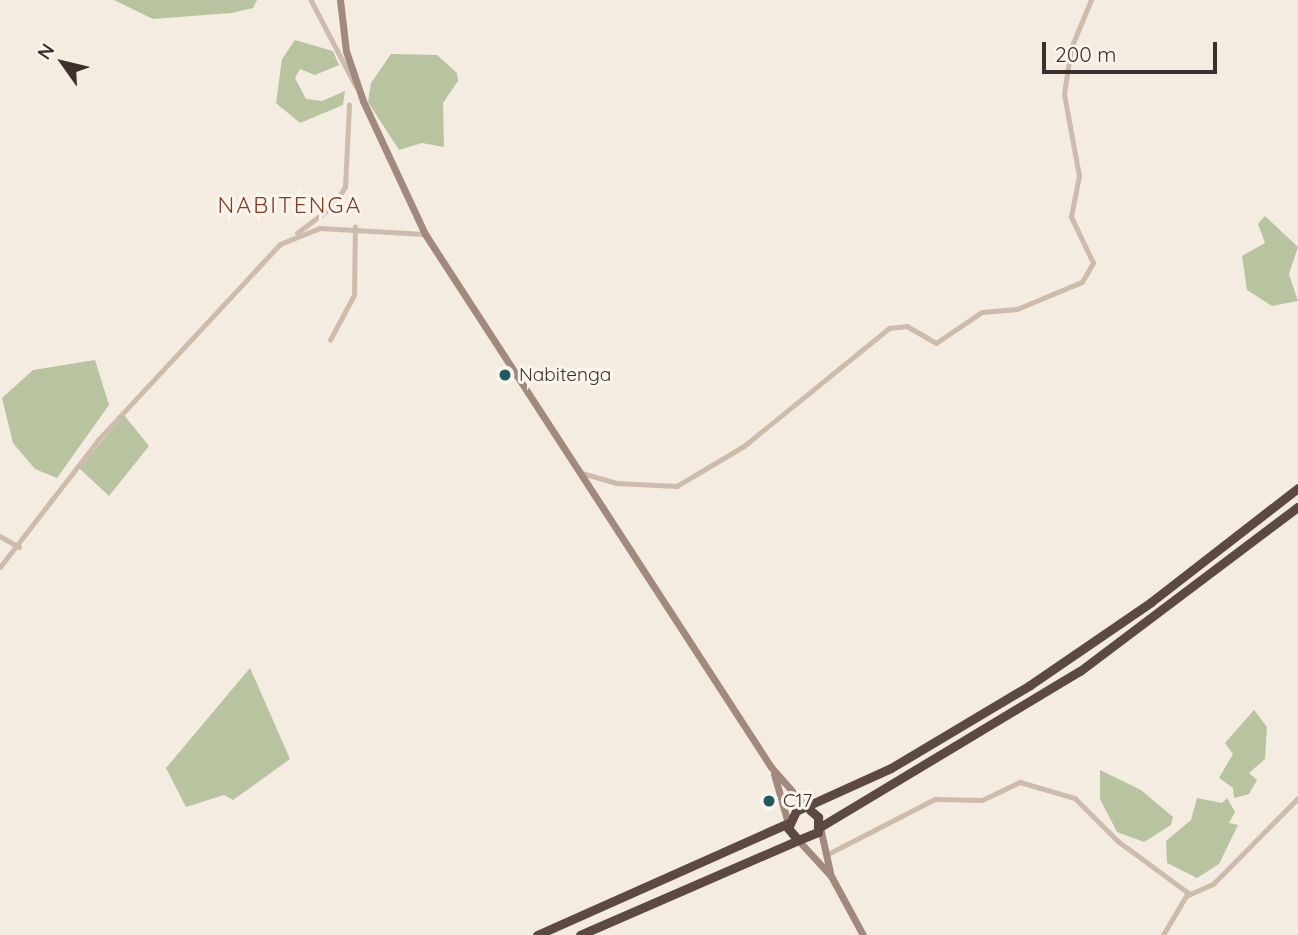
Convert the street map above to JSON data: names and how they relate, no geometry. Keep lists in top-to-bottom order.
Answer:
{
  "districts": ["NABITENGA"],
  "places": ["Nabitenga", "C17"],
  "scale_bar": "200 m",
  "north": "top left"
}
